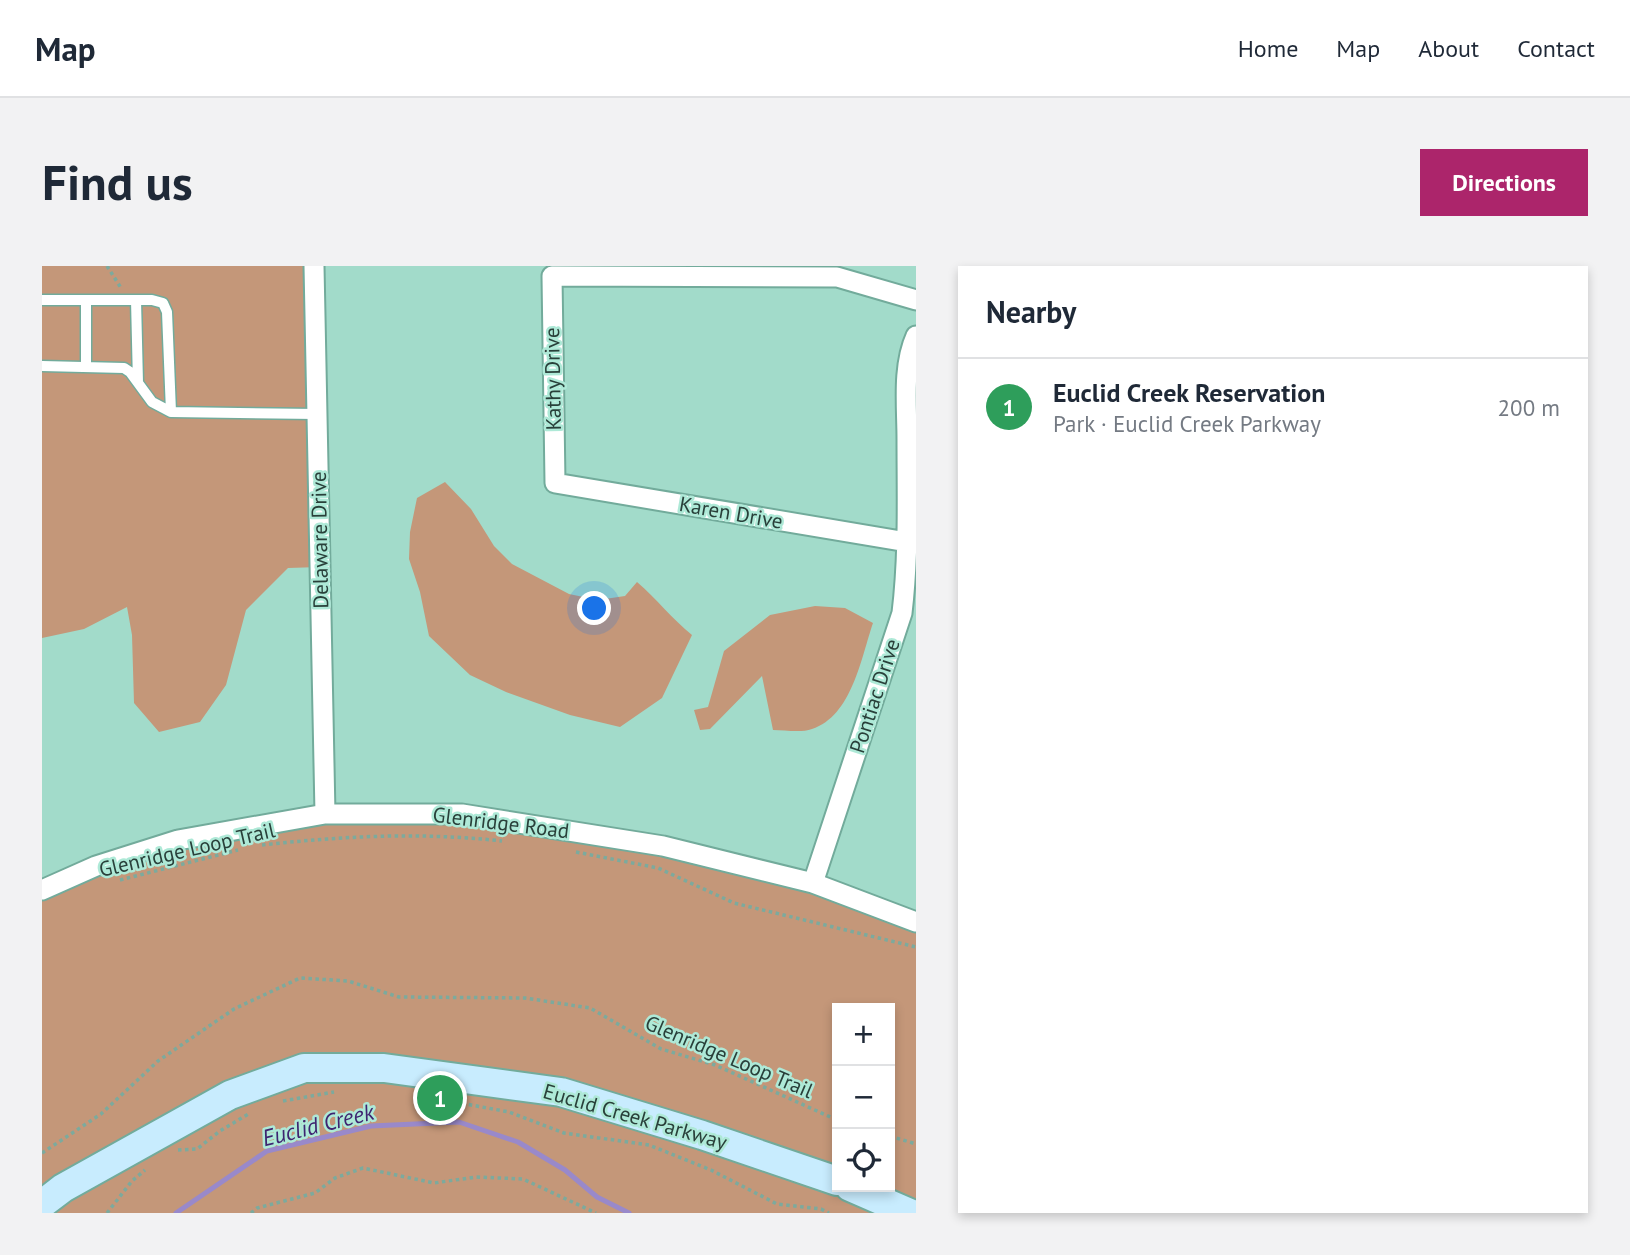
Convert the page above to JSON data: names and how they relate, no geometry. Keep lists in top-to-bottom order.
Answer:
{
  "streets": {
    "street": [
      "Kathy Drive",
      "Karen Drive",
      "Delaware Drive",
      "Pontiac Drive",
      "Glenridge Road",
      "Euclid Creek Parkway"
    ],
    "path": ["Glenridge Loop Trail"]
  },
  "crossings": [
    ["Kathy Drive", "Karen Drive"],
    ["Karen Drive", "Pontiac Drive"],
    ["Delaware Drive", "Glenridge Road"],
    ["Pontiac Drive", "Glenridge Road"]
  ],
  "water": ["Euclid Creek"],
  "page": {
    "header": "Map",
    "nav": [
      "Home",
      "Map",
      "About",
      "Contact"
    ],
    "buttons": "Directions",
    "title": "Find us",
    "heading": "Nearby",
    "list": [
      {
        "mark": "1",
        "name": "Euclid Creek Reservation",
        "note": "Park · Euclid Creek Parkway",
        "value": "200 m"
      }
    ],
    "map_buttons": ["+", "−"],
    "pins": "1"
  }
}
